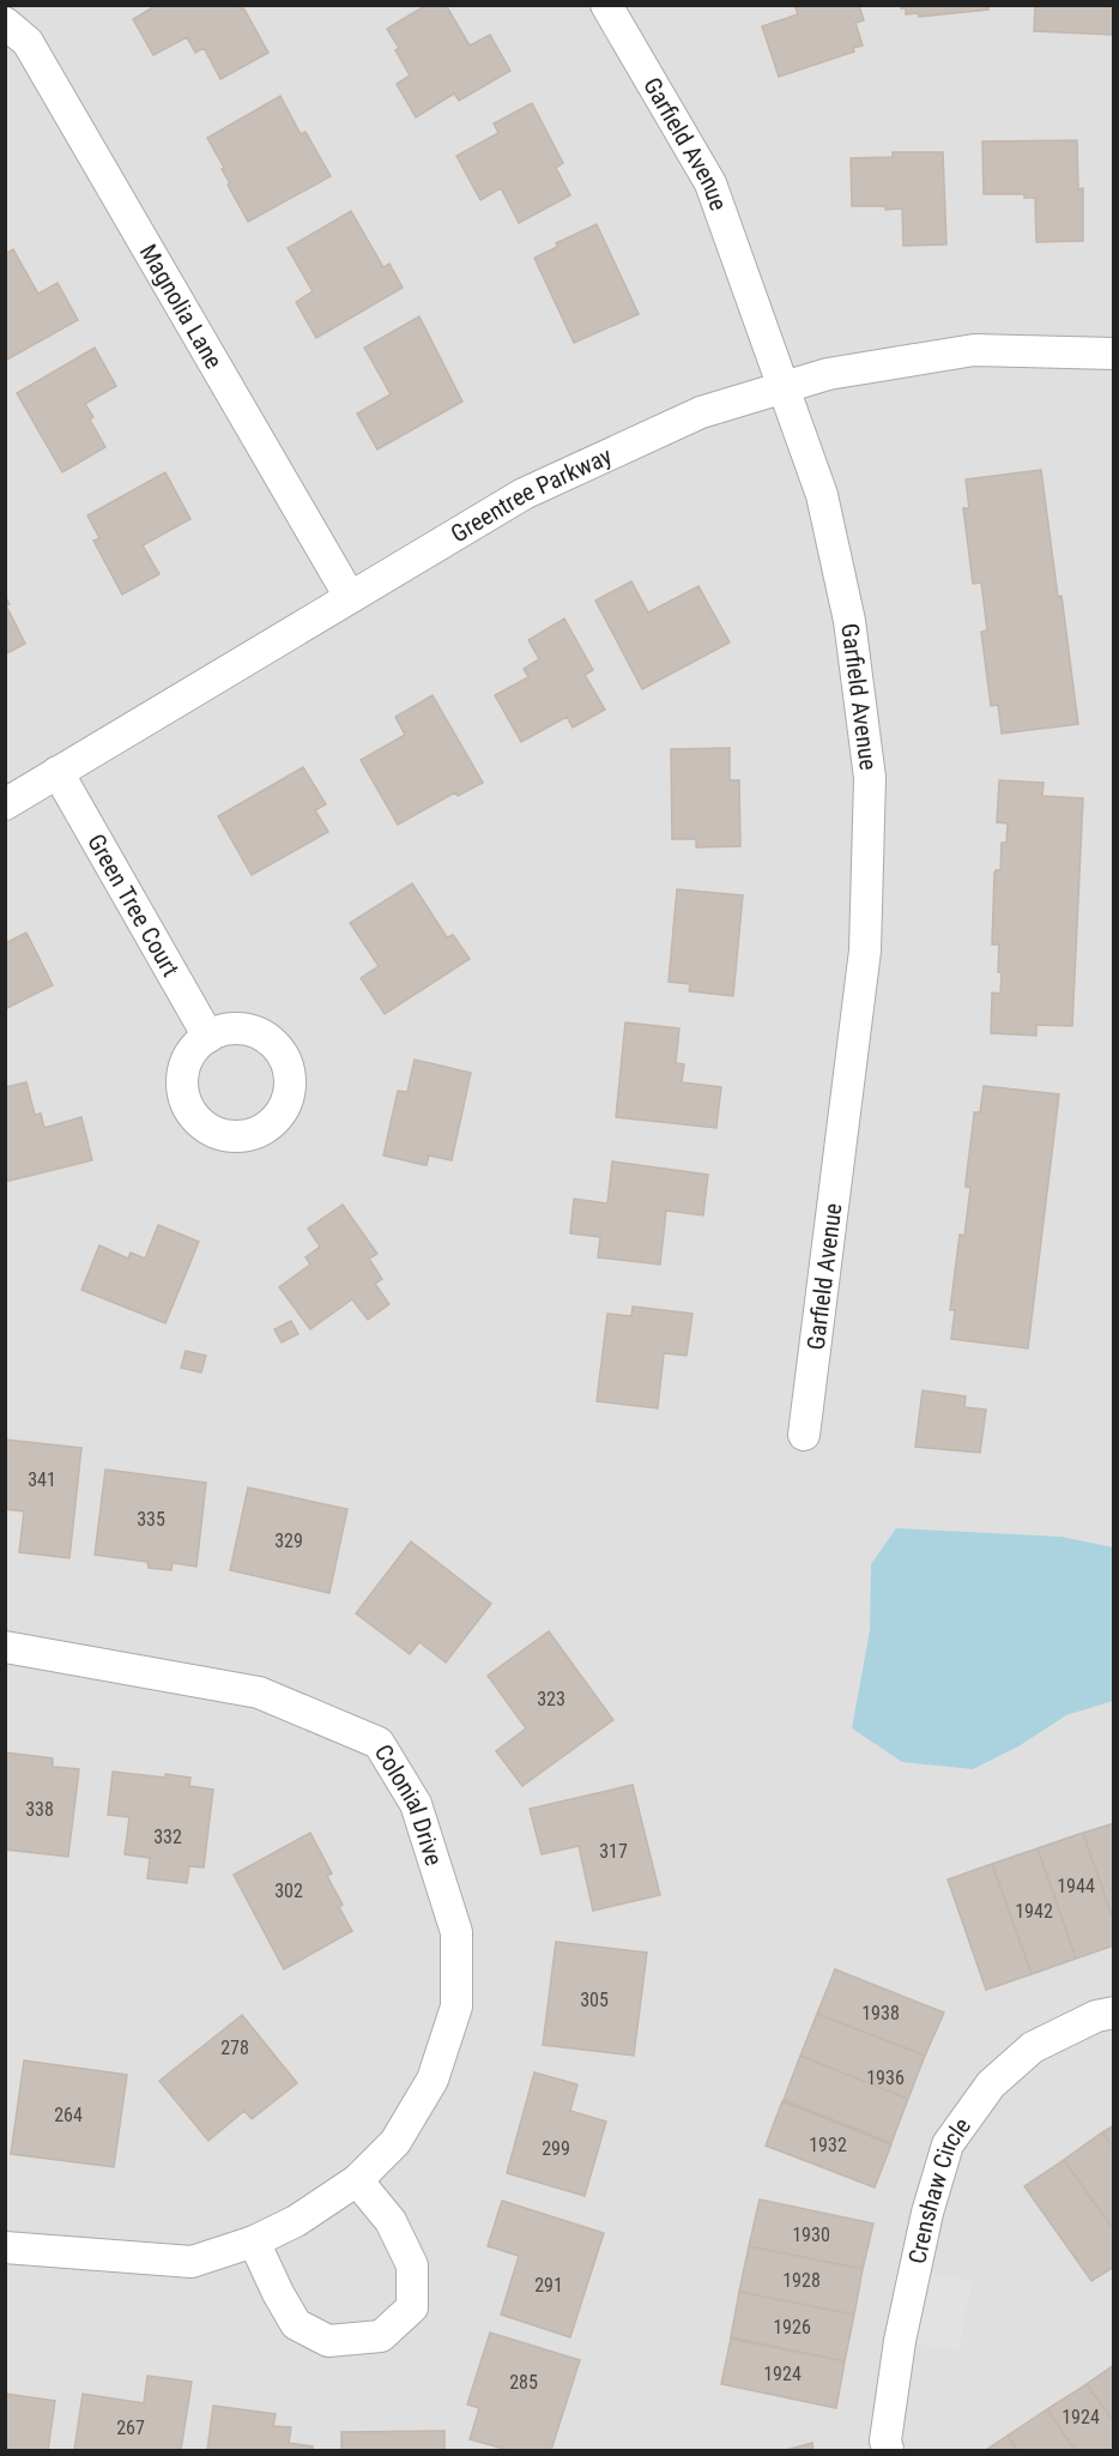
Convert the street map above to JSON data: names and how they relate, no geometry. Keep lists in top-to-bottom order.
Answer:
{
  "streets": {
    "street": [
      "Garfield Avenue",
      "Magnolia Lane",
      "Greentree Parkway",
      "Green Tree Court",
      "Colonial Drive",
      "Crenshaw Circle"
    ]
  },
  "crossings": [
    ["Garfield Avenue", "Greentree Parkway"],
    ["Magnolia Lane", "Greentree Parkway"],
    ["Greentree Parkway", "Green Tree Court"]
  ],
  "house_numbers": [
    "341",
    "335",
    "329",
    "323",
    "338",
    "332",
    "317",
    "1944",
    "302",
    "1942",
    "305",
    "1938",
    "278",
    "1936",
    "264",
    "1932",
    "299",
    "1930",
    "1928",
    "291",
    "1926",
    "1924",
    "285",
    "1924",
    "267"
  ]
}
